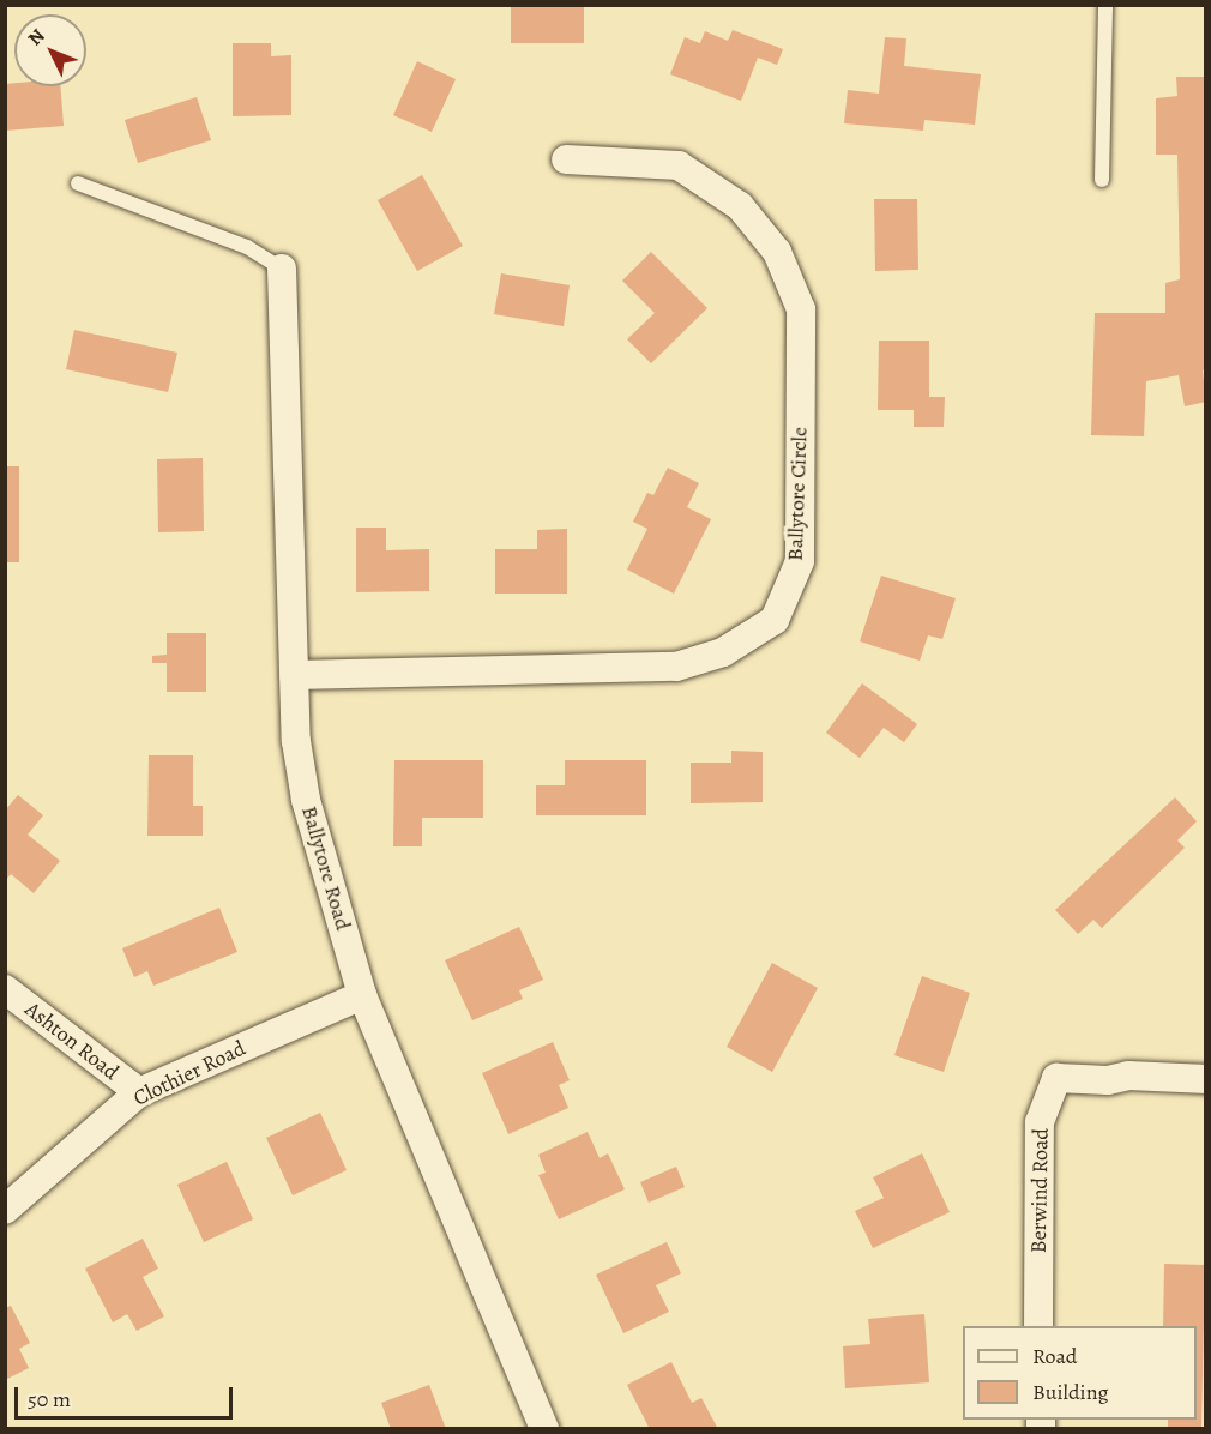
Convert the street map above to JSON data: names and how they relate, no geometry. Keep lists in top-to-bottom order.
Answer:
{
  "streets": {
    "street": [
      "Ballytore Circle",
      "Ballytore Road",
      "Ashton Road",
      "Clothier Road",
      "Berwind Road"
    ]
  },
  "crossings": [
    ["Ballytore Circle", "Ballytore Road"],
    ["Ballytore Road", "Clothier Road"],
    ["Ashton Road", "Clothier Road"]
  ],
  "legend": ["Road", "Building"],
  "scale_bar": "50 m",
  "north": "top left"
}
